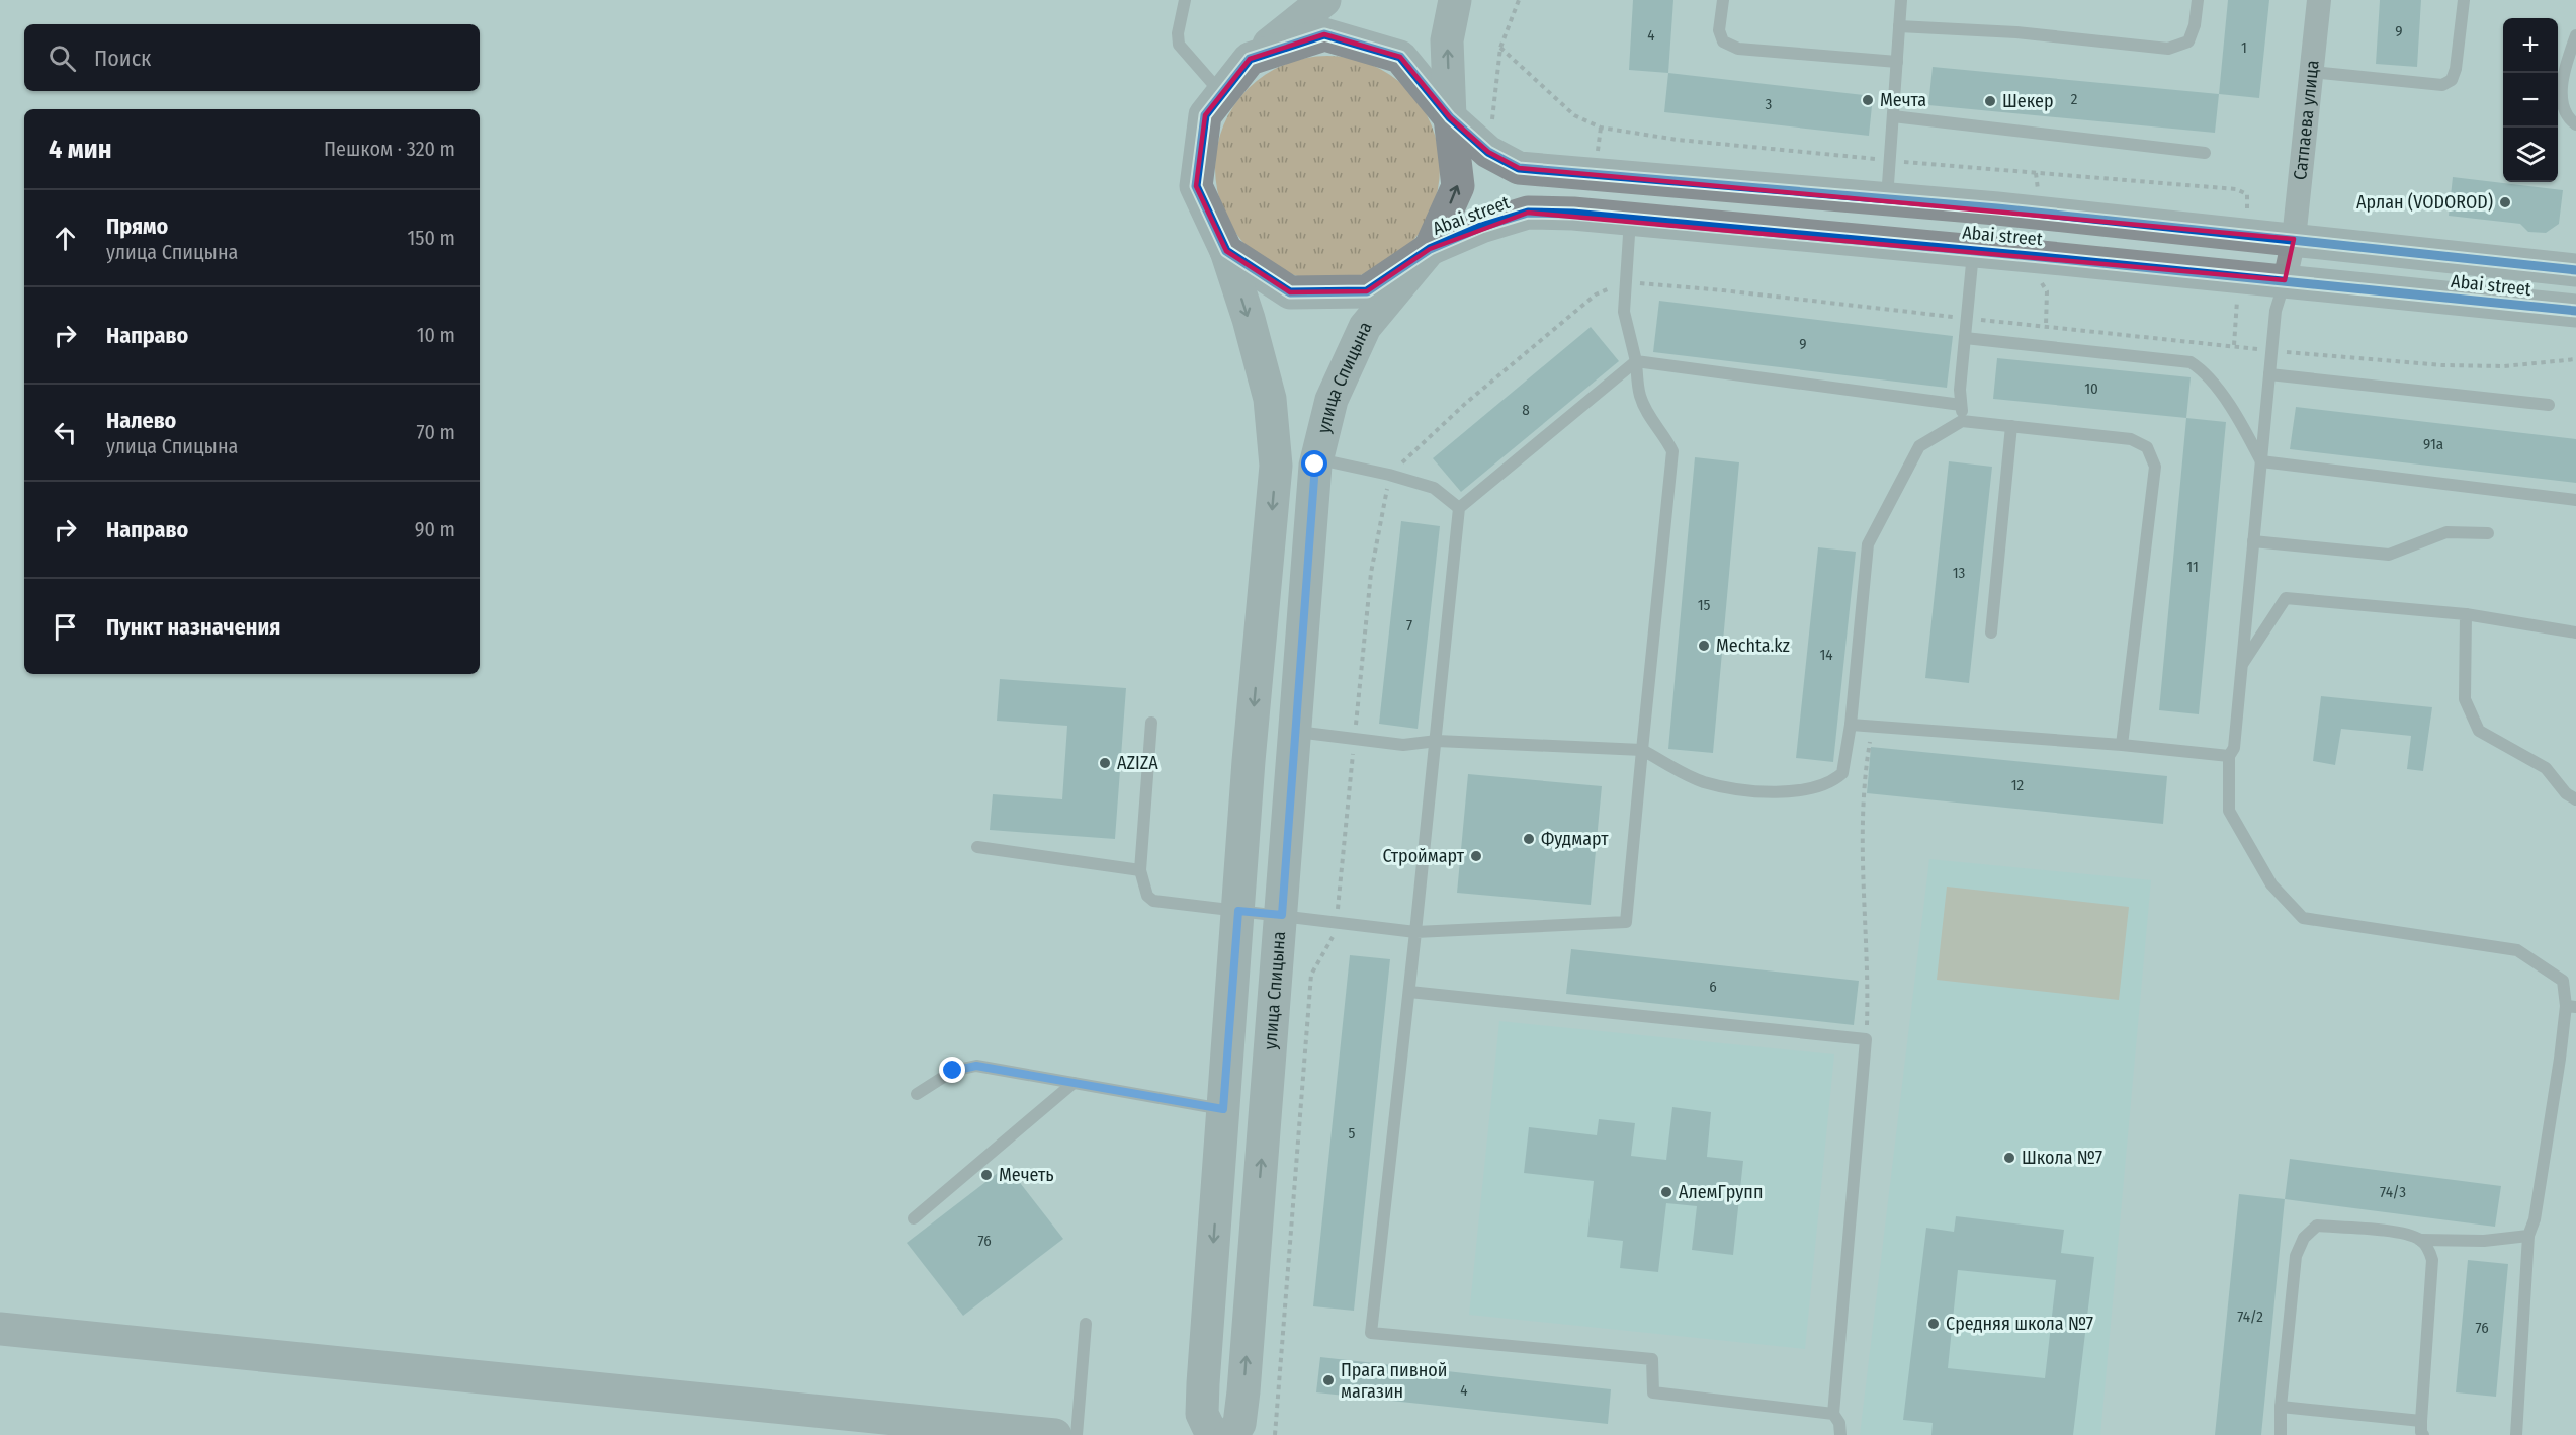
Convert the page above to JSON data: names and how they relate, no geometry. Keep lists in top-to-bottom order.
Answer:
{
  "streets": {
    "street": ["Сатпаева улица", "Abai street", "улица Спицына"]
  },
  "crossings": [
    ["Сатпаева улица", "Abai street"],
    ["Abai street", "улица Спицына"]
  ],
  "places": [
    "Мечта",
    "Шекер",
    "Арлан (VODOROD)",
    "Mechta.kz",
    "AZIZA",
    "Фудмарт",
    "Строймарт",
    "Школа №7",
    "Мечеть",
    "АлемГрупп",
    "Средняя школа №7",
    "Прага пивной магазин"
  ],
  "house_numbers": [
    "9",
    "4",
    "1",
    "2",
    "3",
    "9",
    "10",
    "8",
    "91а",
    "11",
    "13",
    "15",
    "7",
    "14",
    "12",
    "6",
    "5",
    "74/3",
    "76",
    "74/2",
    "76",
    "4"
  ],
  "page": {
    "map_buttons": ["+", "−"],
    "search": "Поиск",
    "heading": ["4 мин", "Пешком · 320 m"],
    "list": [
      ["Прямо", "улица Спицына", "150 m"],
      ["Направо", "10 m"],
      ["Налево", "улица Спицына", "70 m"],
      ["Направо", "90 m"],
      "Пункт назначения"
    ]
  }
}
